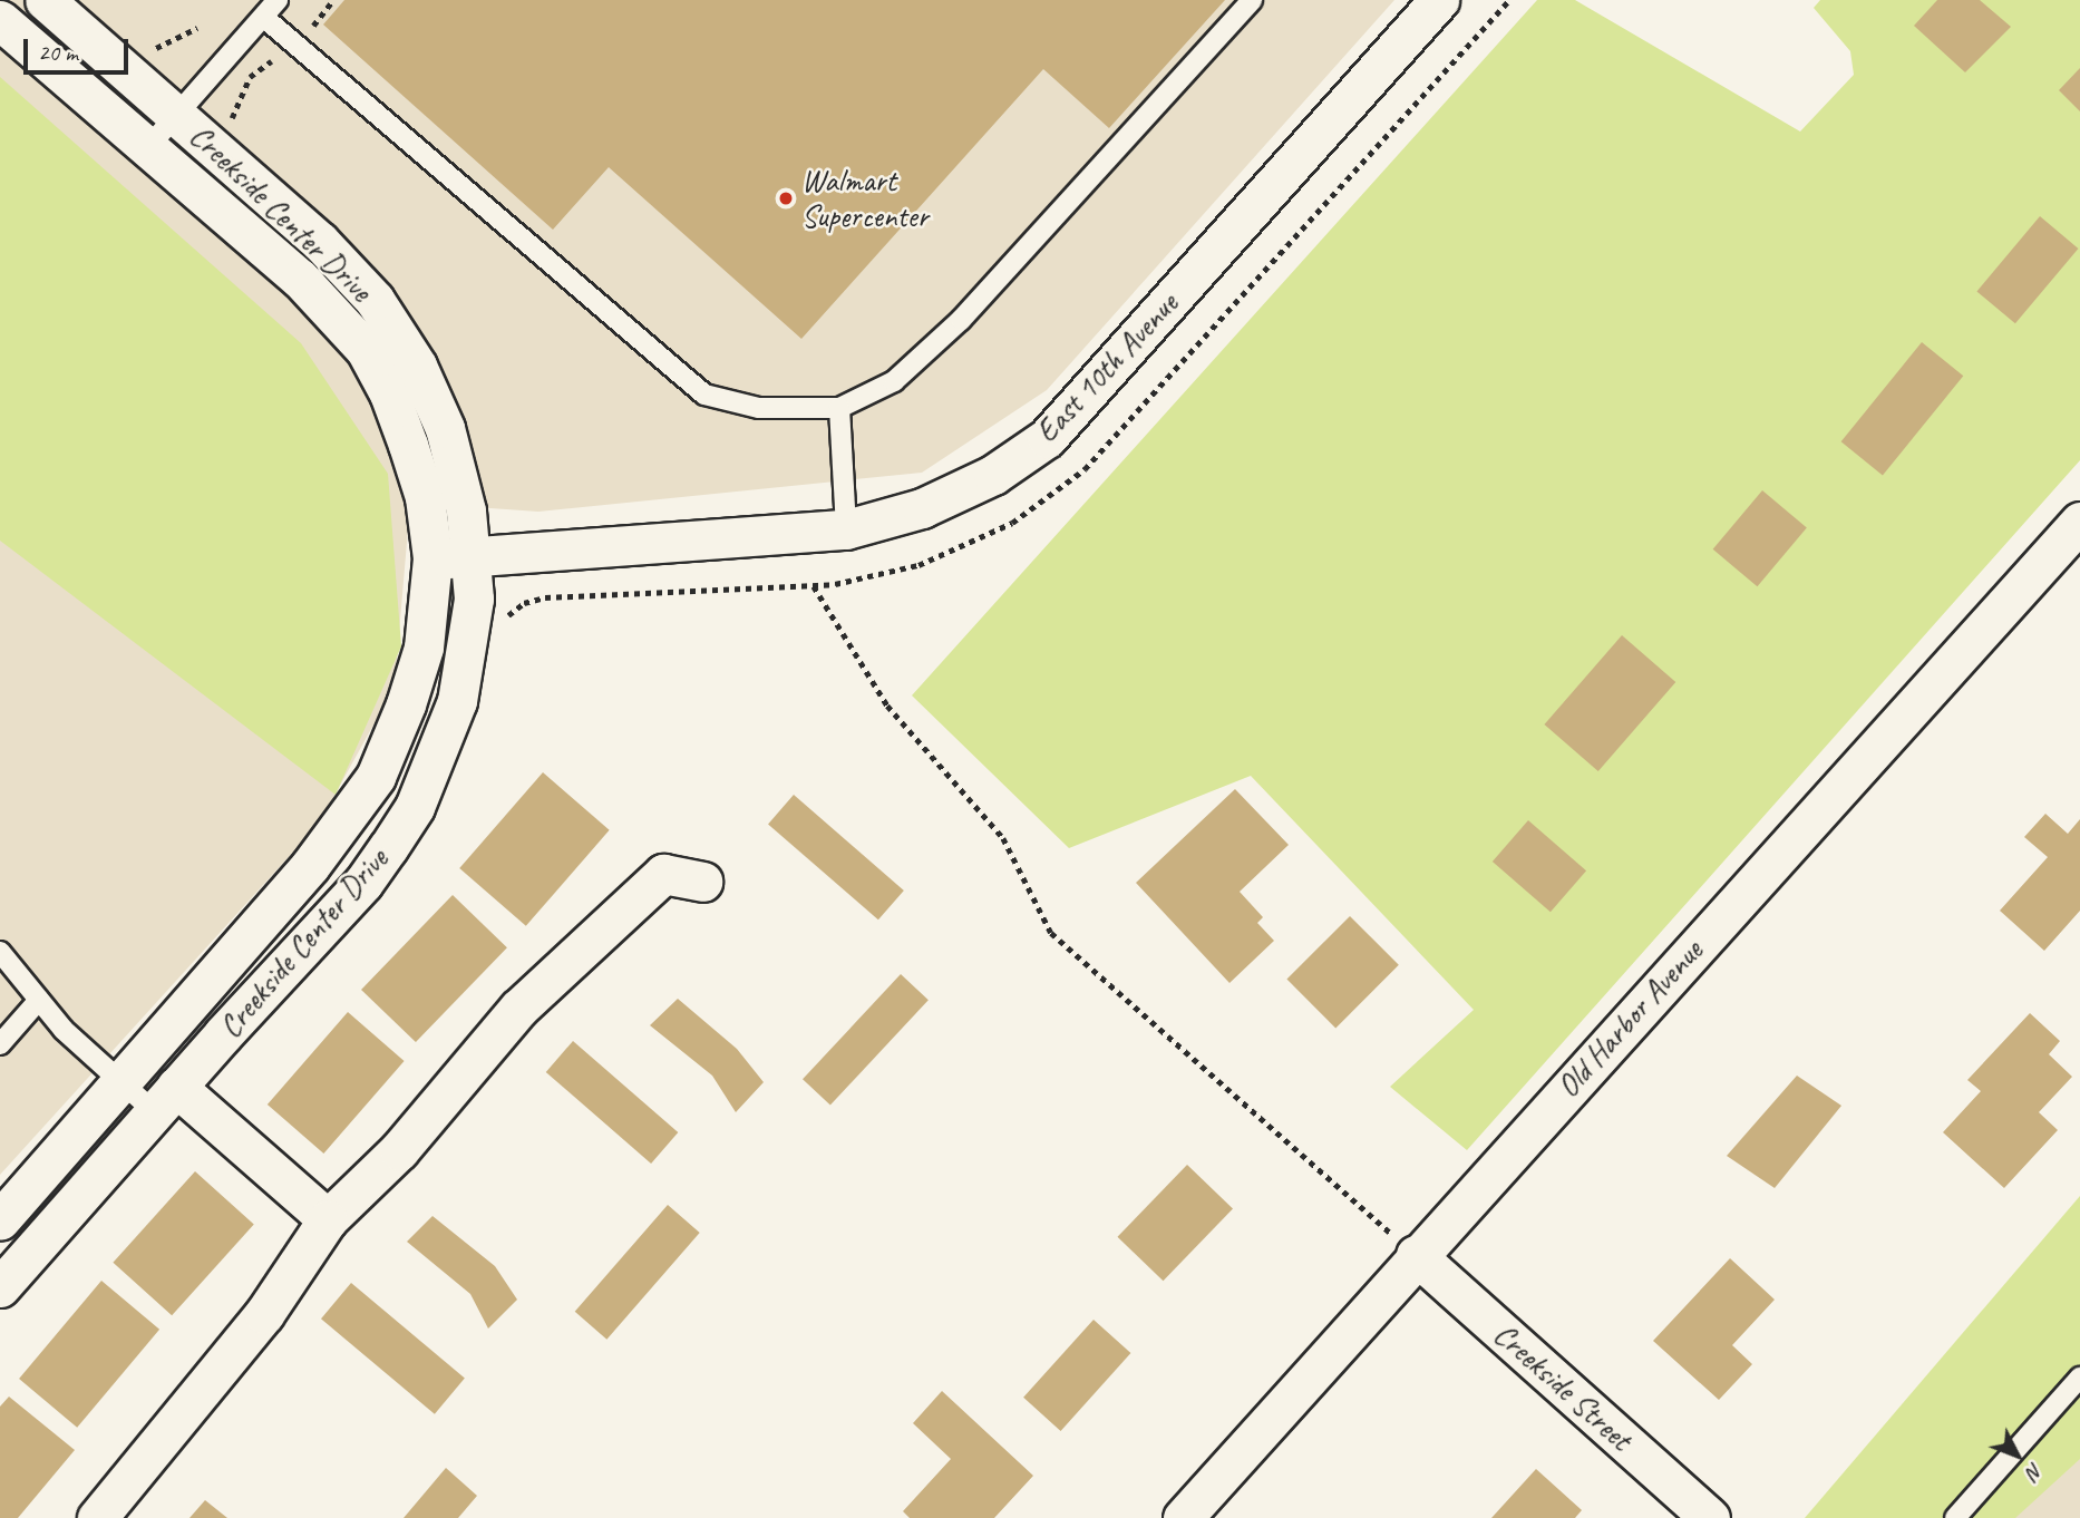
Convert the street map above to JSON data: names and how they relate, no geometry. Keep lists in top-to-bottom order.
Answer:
{
  "streets": {
    "street": [
      "Creekside Center Drive",
      "East 10th Avenue",
      "Old Harbor Avenue",
      "Creekside Street"
    ]
  },
  "crossings": [
    ["Creekside Center Drive", "East 10th Avenue"],
    ["Old Harbor Avenue", "Creekside Street"]
  ],
  "places": ["Walmart Supercenter"],
  "scale_bar": "20 m",
  "north": "bottom right"
}
